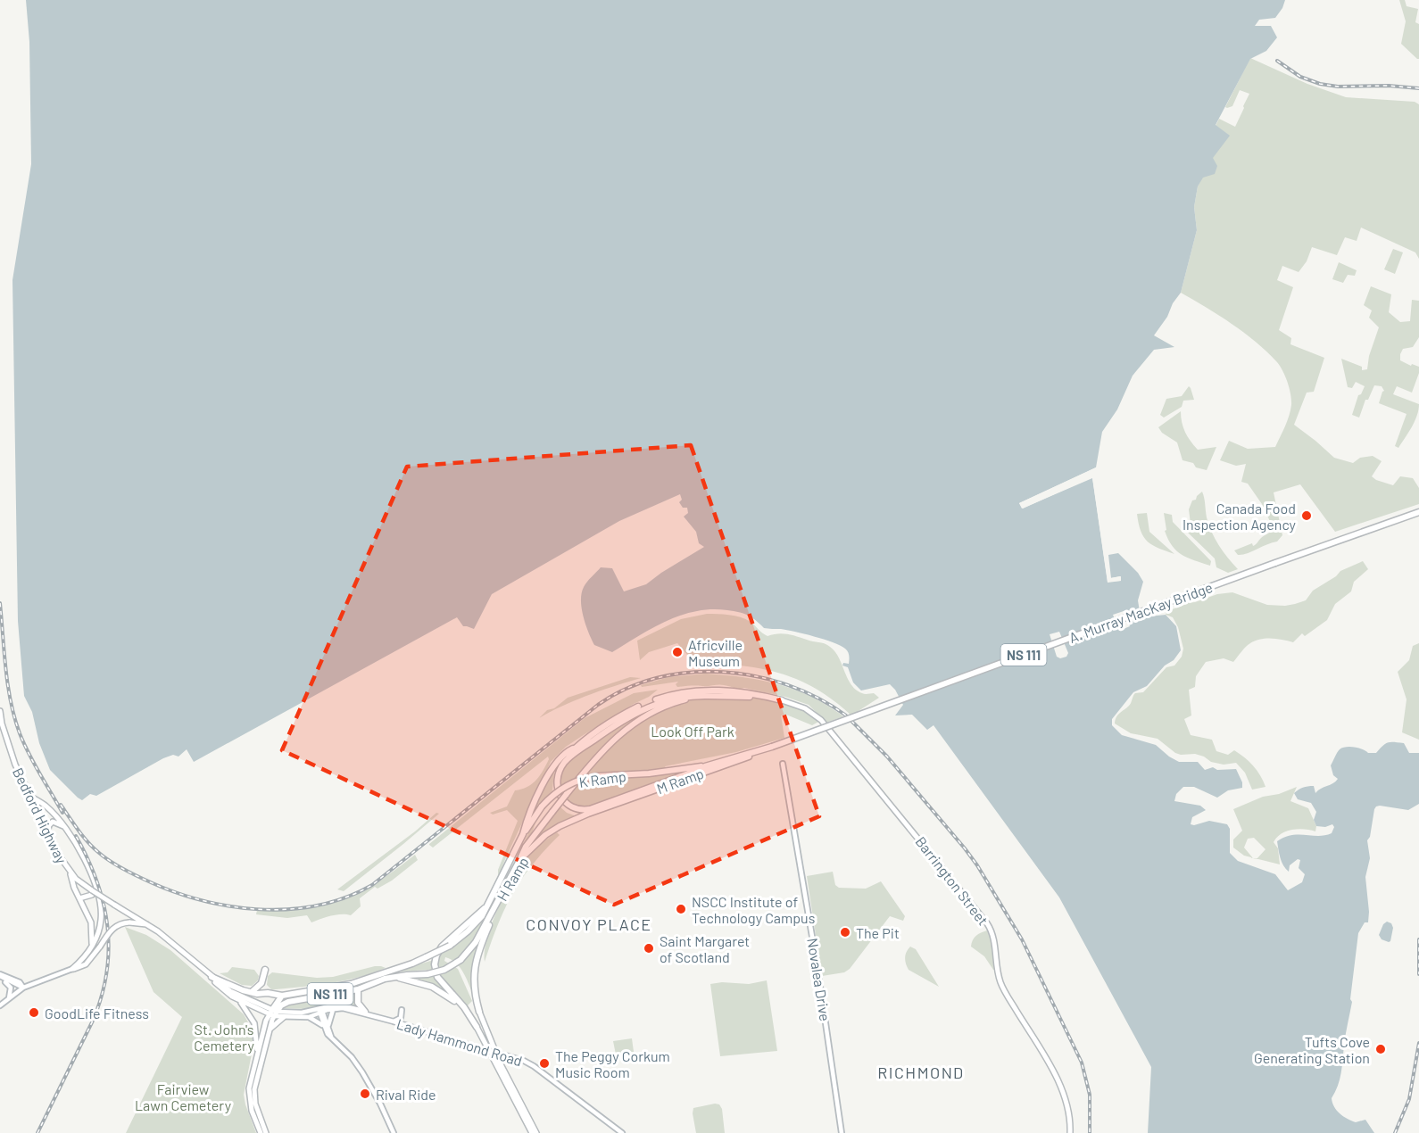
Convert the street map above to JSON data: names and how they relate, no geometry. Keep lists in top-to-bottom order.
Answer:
{
  "streets": {
    "highway": [
      "A. Murray MacKay Bridge",
      "NS 111",
      "K Ramp",
      "M Ramp",
      "H Ramp"
    ],
    "main road": [
      "Bedford Highway",
      "Barrington Street",
      "Novalea Drive",
      "Lady Hammond Road"
    ]
  },
  "crossings": [
    ["A. Murray MacKay Bridge", "NS 111"],
    ["A. Murray MacKay Bridge", "M Ramp"],
    ["NS 111", "K Ramp"],
    ["NS 111", "M Ramp"],
    ["NS 111", "H Ramp"],
    ["NS 111", "Lady Hammond Road"],
    ["M Ramp", "H Ramp"]
  ],
  "districts": ["CONVOY PLACE", "RICHMOND"],
  "parks": ["Look Off Park", "St. John's Cemetery", "Fairview Lawn Cemetery"],
  "places": [
    "Canada Food Inspection Agency",
    "Africville Museum",
    "NSCC Institute of Technology Campus",
    "The Pit",
    "Saint Margaret of Scotland",
    "GoodLife Fitness",
    "Tufts Cove Generating Station",
    "The Peggy Corkum Music Room",
    "Rival Ride"
  ]
}
